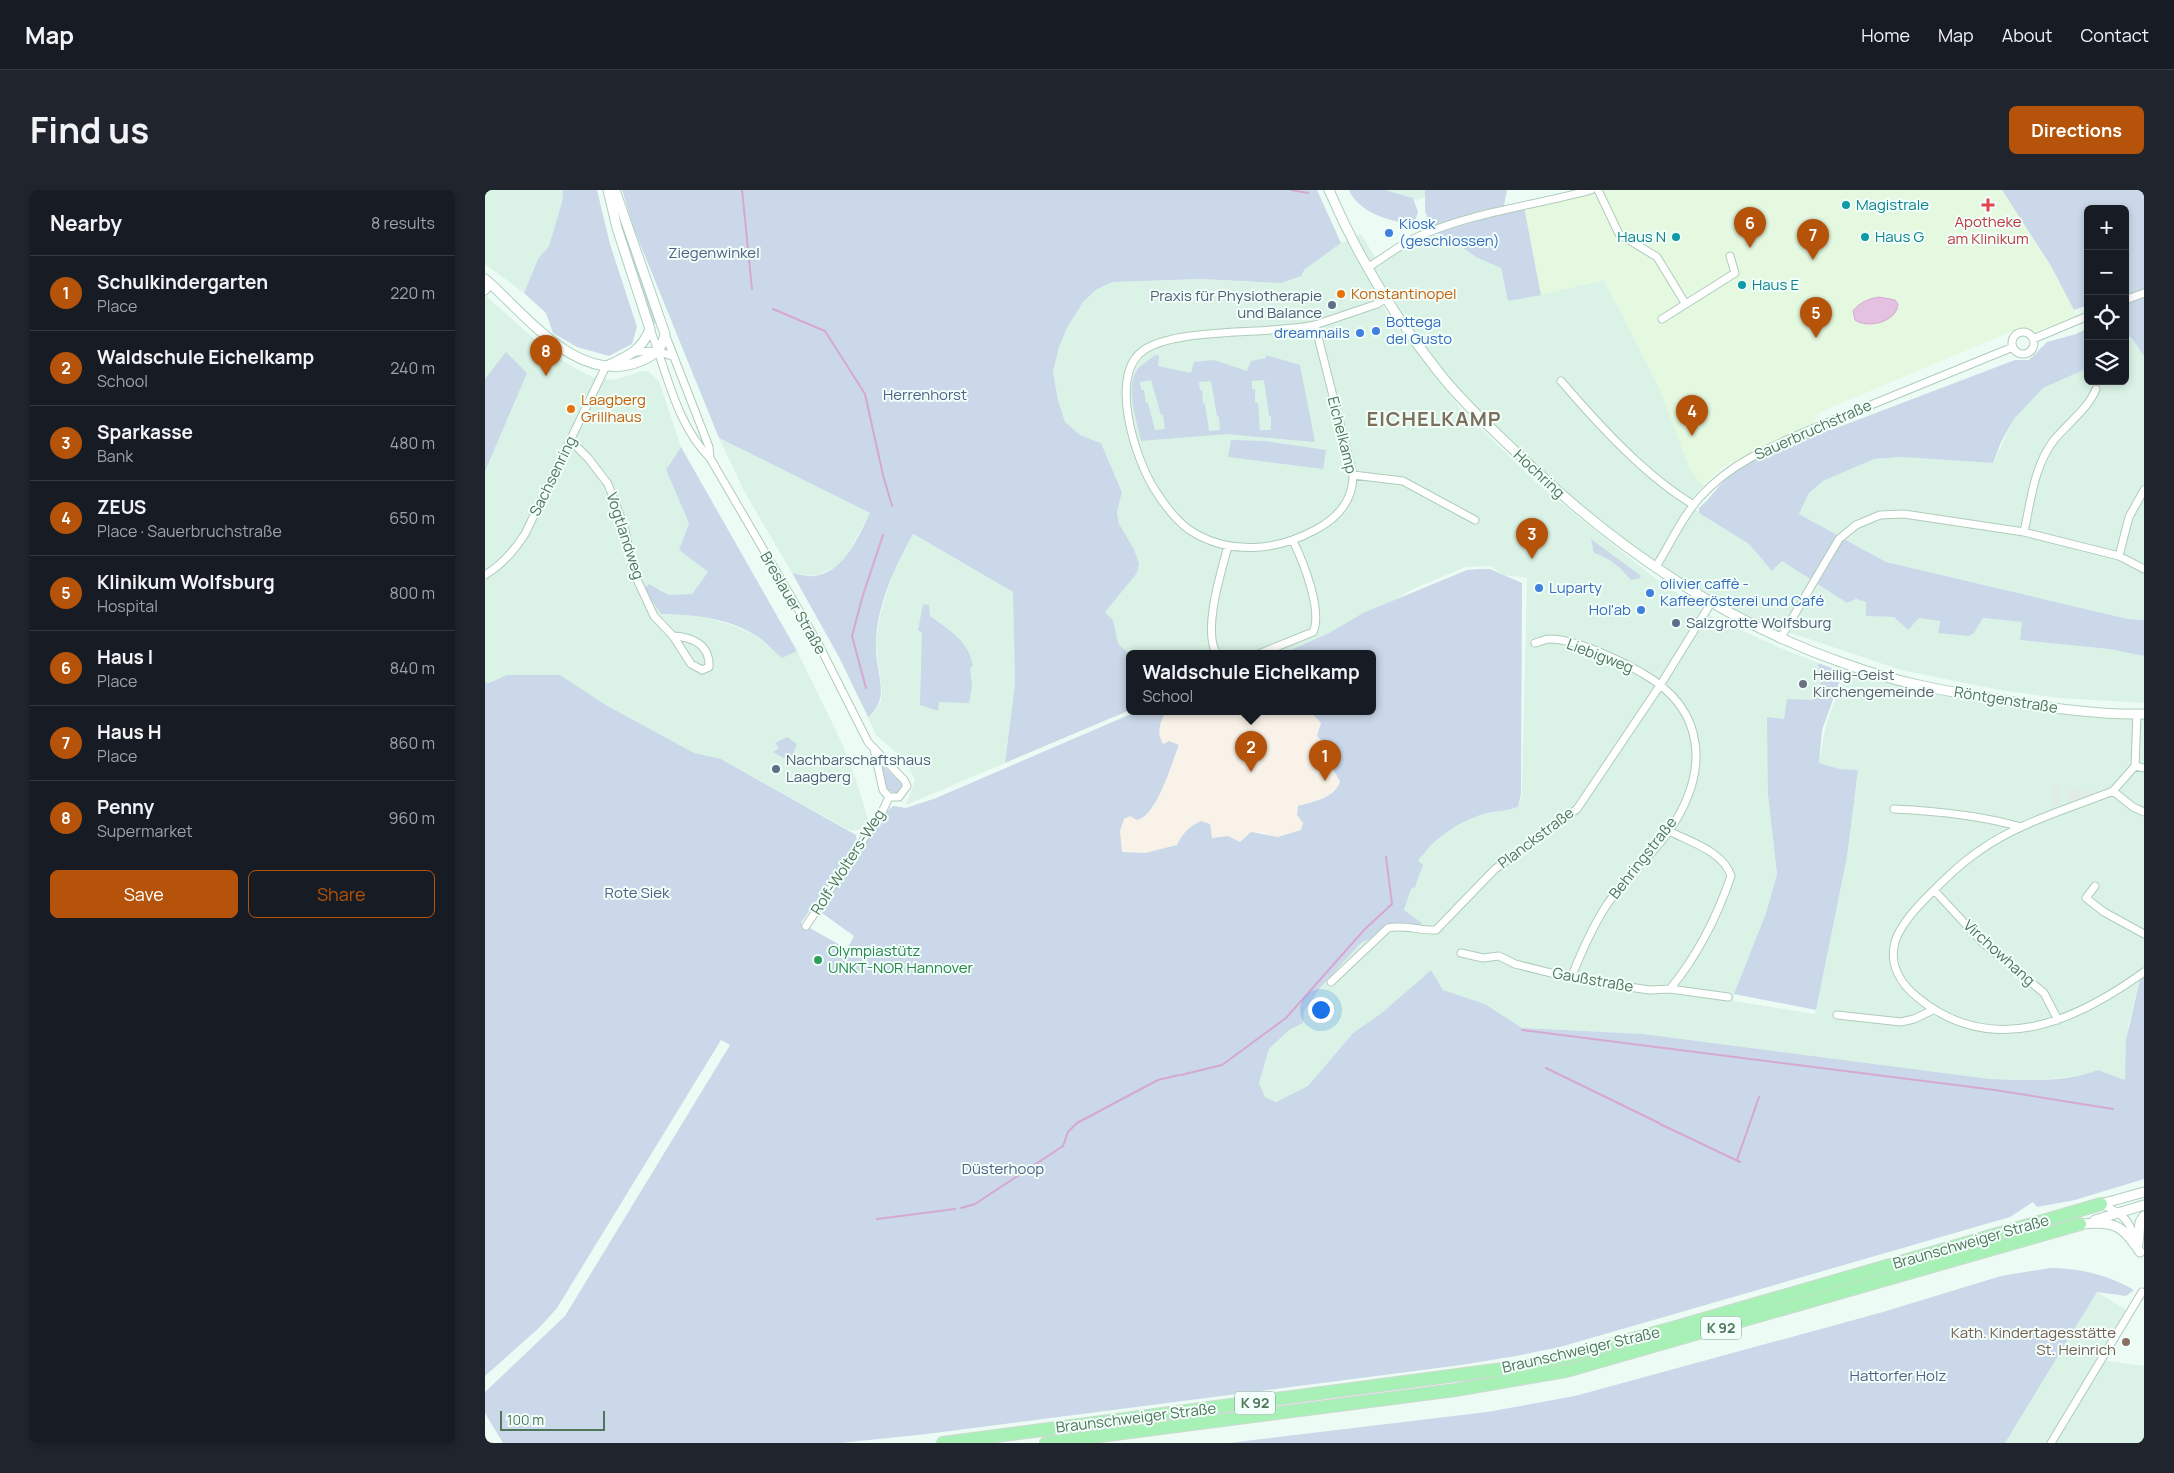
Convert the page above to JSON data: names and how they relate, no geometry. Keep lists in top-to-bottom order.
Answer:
{
  "streets": {
    "highway": ["Braunschweiger Straße", "K 92"],
    "street": [
      "Sauerbruchstraße",
      "Eichelkamp",
      "Hochring",
      "Sachsenring",
      "Vogtlandweg",
      "Breslauer Straße",
      "Liebigweg",
      "Röntgenstraße",
      "Planckstraße",
      "Behringstraße",
      "Rolf-Wolters-Weg",
      "Virchowhang",
      "Gaußstraße"
    ]
  },
  "crossings": [
    ["Sauerbruchstraße", "Hochring"],
    ["Sauerbruchstraße", "Röntgenstraße"],
    ["Eichelkamp", "Hochring"],
    ["Hochring", "Röntgenstraße"],
    ["Sachsenring", "Vogtlandweg"],
    ["Breslauer Straße", "Rolf-Wolters-Weg"],
    ["Liebigweg", "Planckstraße"],
    ["Liebigweg", "Behringstraße"],
    ["Röntgenstraße", "Planckstraße"],
    ["Planckstraße", "Behringstraße"],
    ["Behringstraße", "Gaußstraße"]
  ],
  "districts": ["EICHELKAMP"],
  "parks": [
    "Ziegenwinkel",
    "Herrenhorst",
    "Rote Siek",
    "Düsterhoop",
    "Hattorfer Holz"
  ],
  "places": {
    "other": [
      "Magistrale",
      "Kiosk (geschlossen)",
      "Haus N",
      "Haus G",
      "Haus E",
      "Konstantinopel",
      "Praxis für Physiotherapie und Balance",
      "Bottega del Gusto",
      "dreamnails",
      "Laagberg Grillhaus",
      "Luparty",
      "olivier caffè - Kaffeerösterei und Café",
      "Hol'ab",
      "Salzgrotte Wolfsburg",
      "Heilig-Geist Kirchengemeinde",
      "Nachbarschaftshaus Laagberg",
      "Olympiastütz UNKT-NOR Hannover",
      "Kath. Kindertagesstätte St. Heinrich"
    ],
    "health": ["Apotheke am Klinikum"]
  },
  "scale_bar": "100 m",
  "page": {
    "header": "Map",
    "nav": [
      "Home",
      "Map",
      "About",
      "Contact"
    ],
    "title": "Find us",
    "buttons": [
      "Directions",
      ["Save", "Share"]
    ],
    "heading": ["Nearby", "8 results"],
    "map_buttons": ["+", "−"],
    "pins": [
      "6",
      "7",
      "5",
      "8",
      "4",
      "3",
      "2",
      "1"
    ],
    "list": [
      {
        "mark": "1",
        "name": "Schulkindergarten",
        "note": "Place",
        "value": "220 m"
      },
      {
        "mark": "2",
        "name": "Waldschule Eichelkamp",
        "note": "School",
        "value": "240 m"
      },
      {
        "mark": "3",
        "name": "Sparkasse",
        "note": "Bank",
        "value": "480 m"
      },
      {
        "mark": "4",
        "name": "ZEUS",
        "note": "Place · Sauerbruchstraße",
        "value": "650 m"
      },
      {
        "mark": "5",
        "name": "Klinikum Wolfsburg",
        "note": "Hospital",
        "value": "800 m"
      },
      {
        "mark": "6",
        "name": "Haus I",
        "note": "Place",
        "value": "840 m"
      },
      {
        "mark": "7",
        "name": "Haus H",
        "note": "Place",
        "value": "860 m"
      },
      {
        "mark": "8",
        "name": "Penny",
        "note": "Supermarket",
        "value": "960 m"
      }
    ],
    "popup": ["Waldschule Eichelkamp", "School"],
    "scale": "100 m"
  }
}
